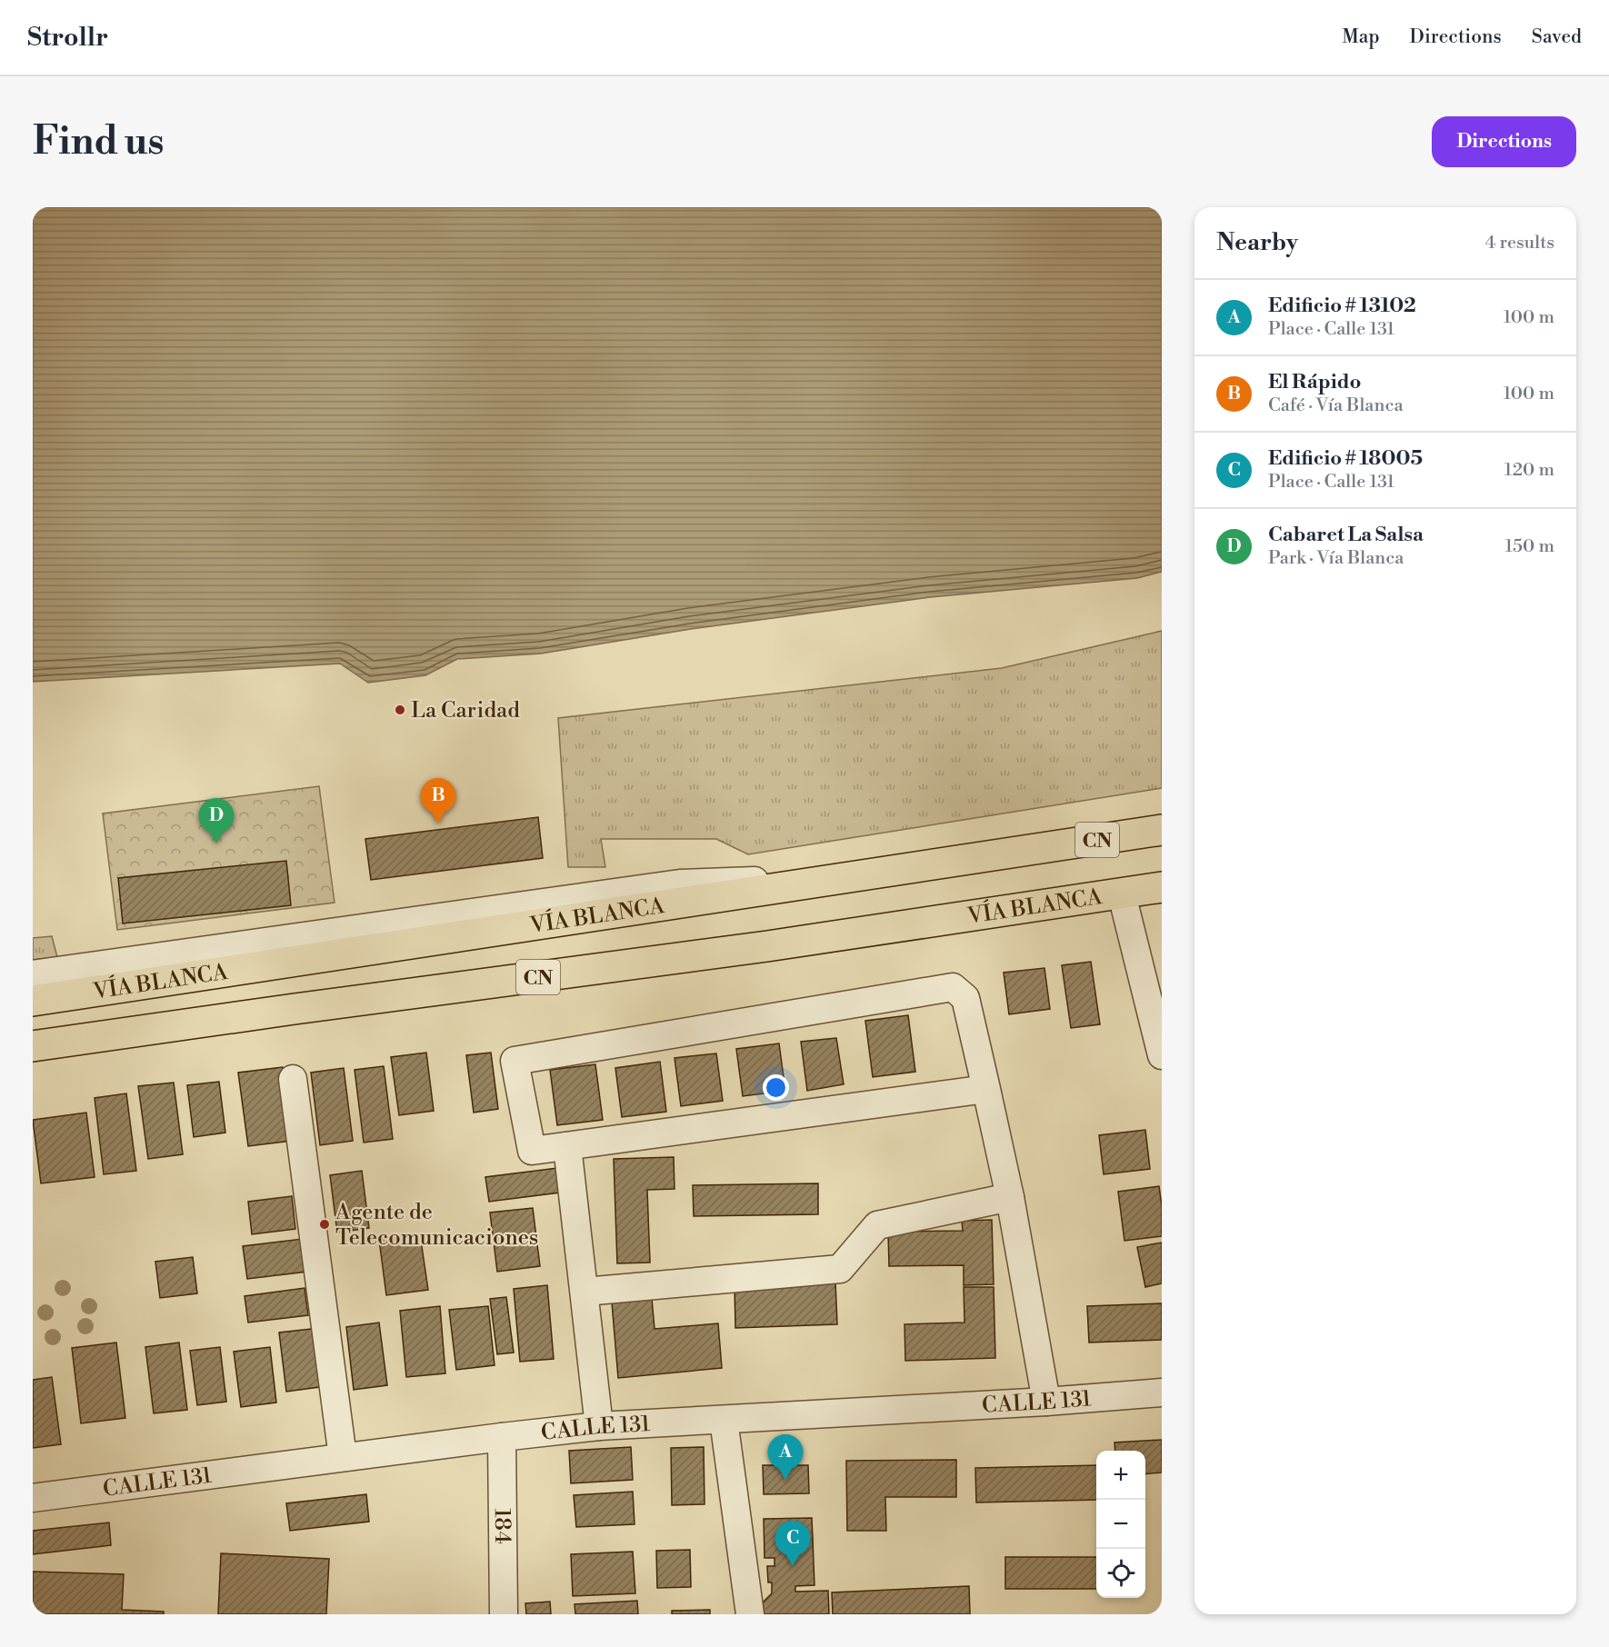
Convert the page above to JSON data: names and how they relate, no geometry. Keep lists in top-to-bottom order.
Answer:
{
  "streets": {
    "highway": ["CN", "VÍA BLANCA"],
    "street": ["CALLE 131", "184"]
  },
  "crossings": [
    ["CALLE 131", "184"]
  ],
  "places": ["La Caridad", "Agente de Telecomunicaciones"],
  "page": {
    "header": "Strollr",
    "nav": ["Map", "Directions", "Saved"],
    "buttons": "Directions",
    "title": "Find us",
    "heading": ["Nearby", "4 results"],
    "list": [
      {
        "mark": "A",
        "name": "Edificio # 13102",
        "note": "Place · Calle 131",
        "value": "100 m"
      },
      {
        "mark": "B",
        "name": "El Rápido",
        "note": "Café · Vía Blanca",
        "value": "100 m"
      },
      {
        "mark": "C",
        "name": "Edificio # 18005",
        "note": "Place · Calle 131",
        "value": "120 m"
      },
      {
        "mark": "D",
        "name": "Cabaret La Salsa",
        "note": "Park · Vía Blanca",
        "value": "150 m"
      }
    ],
    "pins": [
      "B",
      "D",
      "A",
      "C"
    ],
    "map_buttons": ["+", "−"]
  }
}
